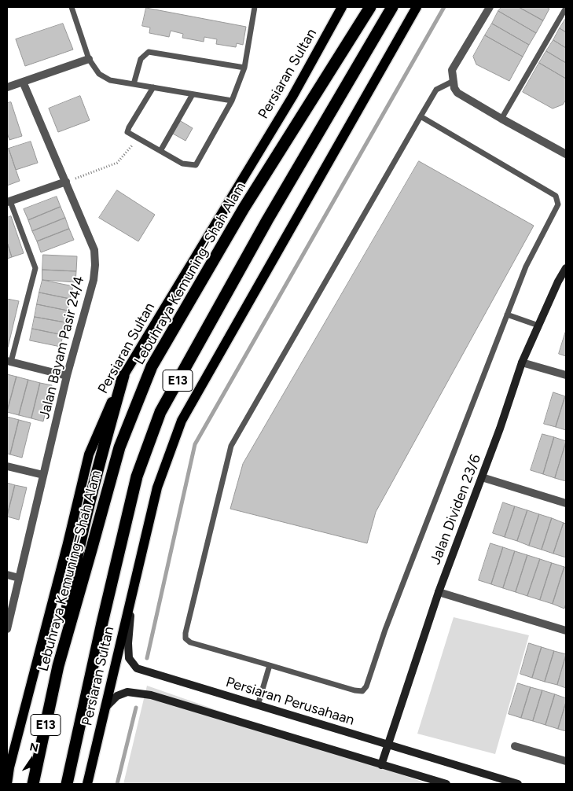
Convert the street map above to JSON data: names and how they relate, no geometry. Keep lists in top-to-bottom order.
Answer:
{
  "streets": {
    "highway": ["Lebuhraya Kemuning–Shah Alam", "E13"],
    "main road": ["Persiaran Sultan", "Jalan Dividen 23/6", "Persiaran Perusahaan"],
    "street": ["Jalan Bayam Pasir 24/4"]
  },
  "crossings": [
    ["Persiaran Sultan", "Persiaran Perusahaan"],
    ["Jalan Dividen 23/6", "Persiaran Perusahaan"]
  ],
  "north": "top"
}
